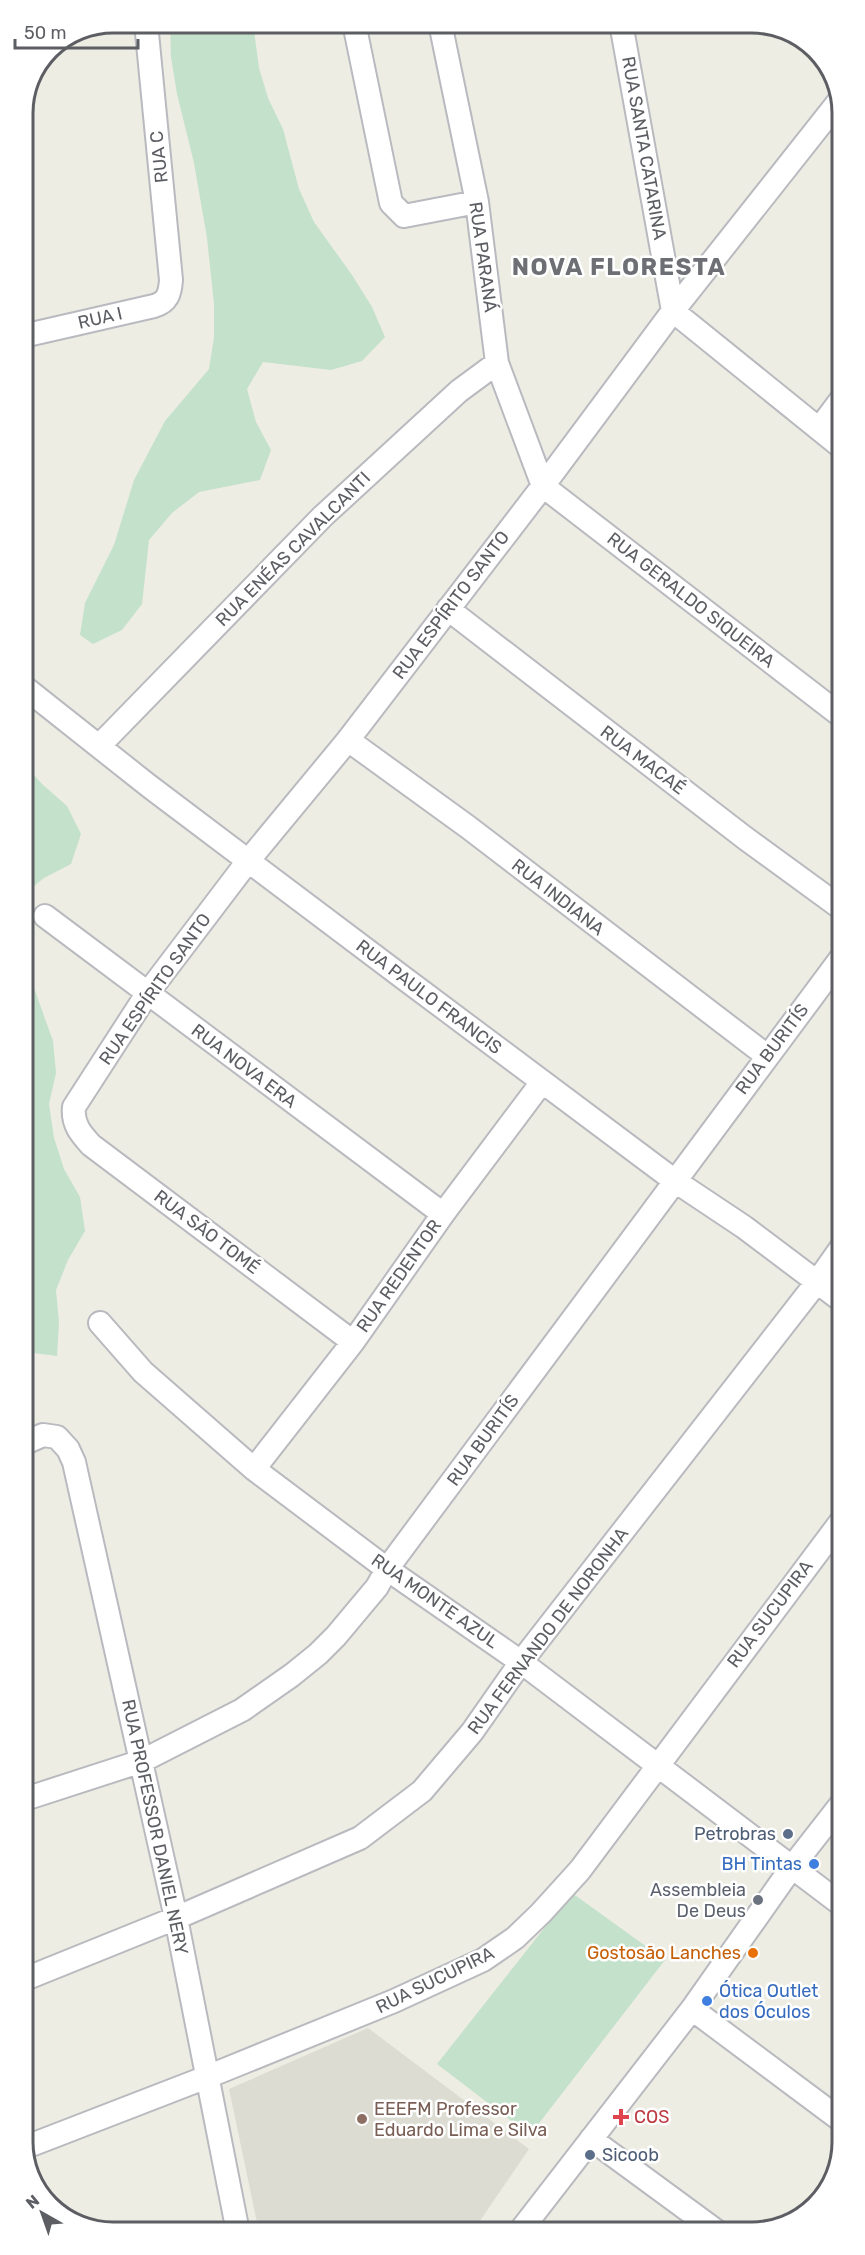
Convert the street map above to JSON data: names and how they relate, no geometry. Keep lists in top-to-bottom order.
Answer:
{
  "streets": {
    "street": [
      "RUA SANTA CATARINA",
      "RUA C",
      "RUA PARANÁ",
      "RUA I",
      "RUA ENÉAS CAVALCANTI",
      "RUA GERALDO SIQUEIRA",
      "RUA ESPÍRITO SANTO",
      "RUA MACAÉ",
      "RUA INDIANA",
      "RUA PAULO FRANCIS",
      "RUA BURITÍS",
      "RUA NOVA ERA",
      "RUA SÃO TOMÉ",
      "RUA REDENTOR",
      "RUA MONTE AZUL",
      "RUA SUCUPIRA",
      "RUA FERNANDO DE NORONHA",
      "RUA PROFESSOR DANIEL NERY"
    ]
  },
  "crossings": [
    ["RUA SANTA CATARINA", "RUA ESPÍRITO SANTO"],
    ["RUA C", "RUA I"],
    ["RUA PARANÁ", "RUA ENÉAS CAVALCANTI"],
    ["RUA PARANÁ", "RUA GERALDO SIQUEIRA"],
    ["RUA PARANÁ", "RUA ESPÍRITO SANTO"],
    ["RUA ENÉAS CAVALCANTI", "RUA PAULO FRANCIS"],
    ["RUA GERALDO SIQUEIRA", "RUA ESPÍRITO SANTO"],
    ["RUA ESPÍRITO SANTO", "RUA MACAÉ"],
    ["RUA ESPÍRITO SANTO", "RUA INDIANA"],
    ["RUA ESPÍRITO SANTO", "RUA PAULO FRANCIS"],
    ["RUA ESPÍRITO SANTO", "RUA NOVA ERA"],
    ["RUA ESPÍRITO SANTO", "RUA SÃO TOMÉ"],
    ["RUA INDIANA", "RUA BURITÍS"],
    ["RUA PAULO FRANCIS", "RUA BURITÍS"],
    ["RUA PAULO FRANCIS", "RUA REDENTOR"],
    ["RUA PAULO FRANCIS", "RUA FERNANDO DE NORONHA"],
    ["RUA BURITÍS", "RUA MONTE AZUL"],
    ["RUA BURITÍS", "RUA PROFESSOR DANIEL NERY"],
    ["RUA NOVA ERA", "RUA REDENTOR"],
    ["RUA SÃO TOMÉ", "RUA REDENTOR"],
    ["RUA REDENTOR", "RUA MONTE AZUL"],
    ["RUA MONTE AZUL", "RUA SUCUPIRA"],
    ["RUA MONTE AZUL", "RUA FERNANDO DE NORONHA"],
    ["RUA SUCUPIRA", "RUA PROFESSOR DANIEL NERY"],
    ["RUA FERNANDO DE NORONHA", "RUA PROFESSOR DANIEL NERY"]
  ],
  "districts": ["NOVA FLORESTA"],
  "places": {
    "other": [
      "Petrobras",
      "BH Tintas",
      "Assembleia De Deus",
      "Gostosão Lanches",
      "Ótica Outlet dos Óculos",
      "EEEFM Professor Eduardo Lima e Silva",
      "Sicoob"
    ],
    "health": ["COS"]
  },
  "scale_bar": "50 m",
  "north": "top left"
}
